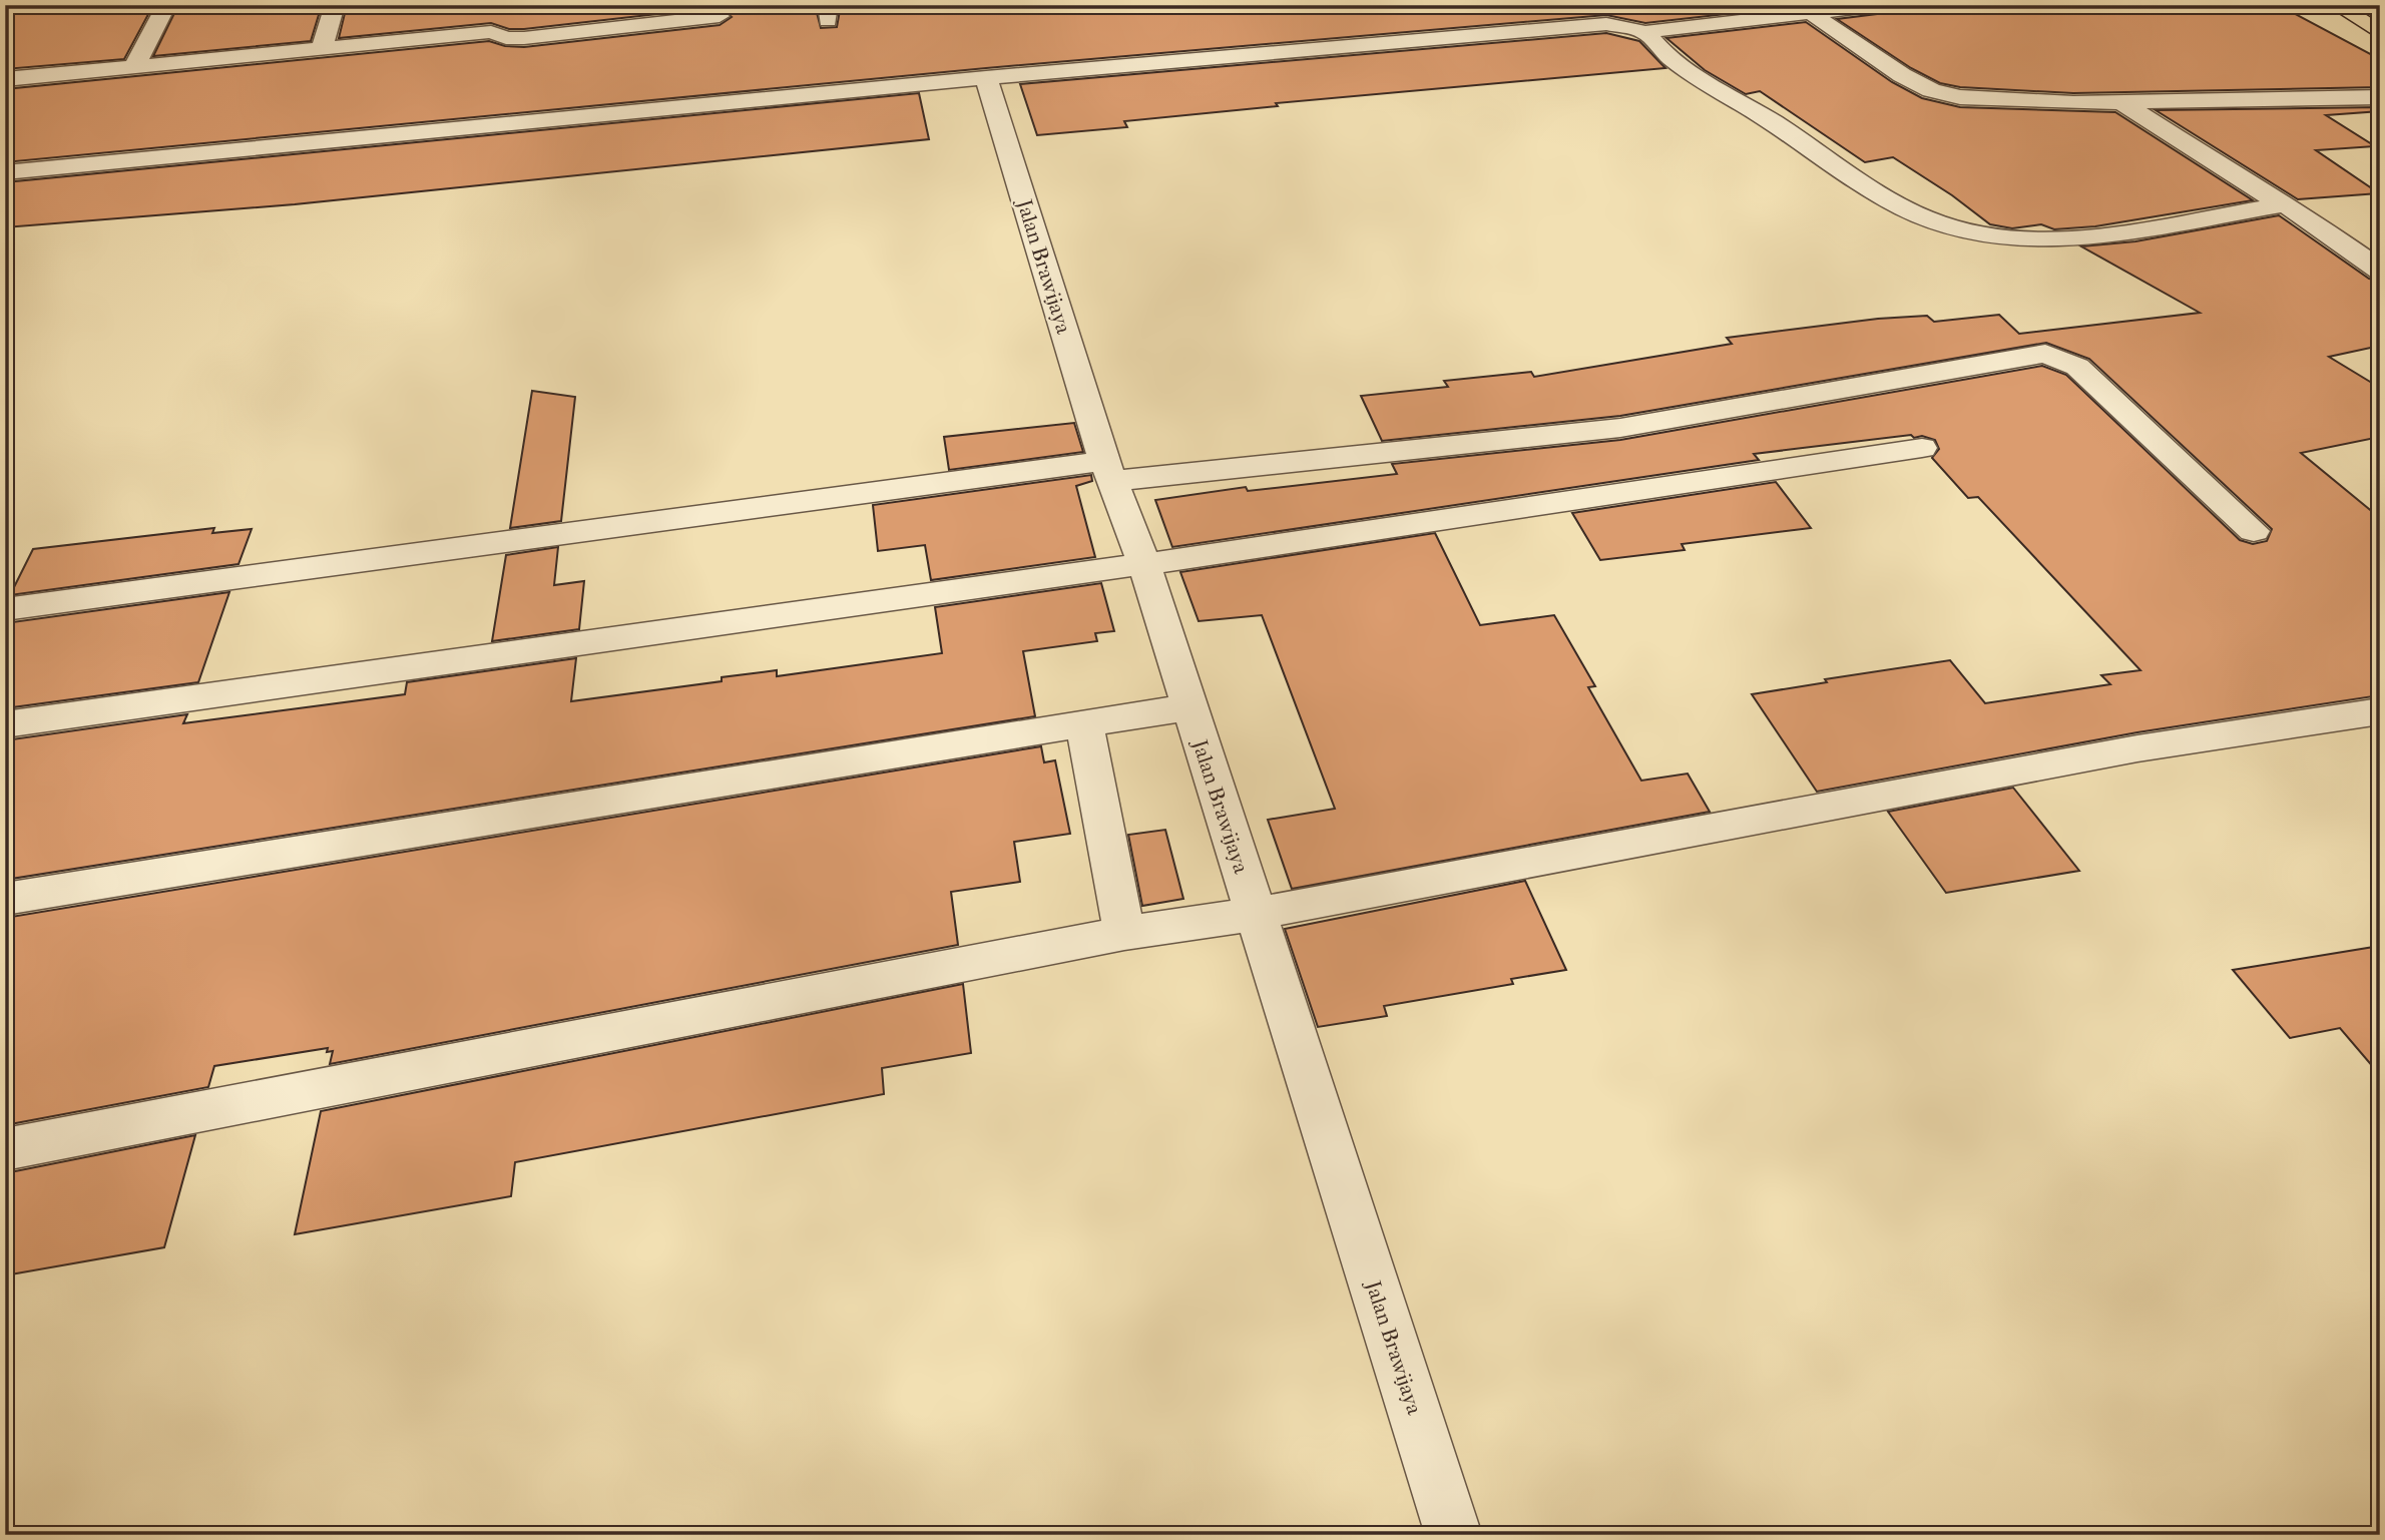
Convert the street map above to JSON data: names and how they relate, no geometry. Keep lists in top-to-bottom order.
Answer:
{
  "streets": {
    "street": ["Jalan Brawijaya"]
  }
}
